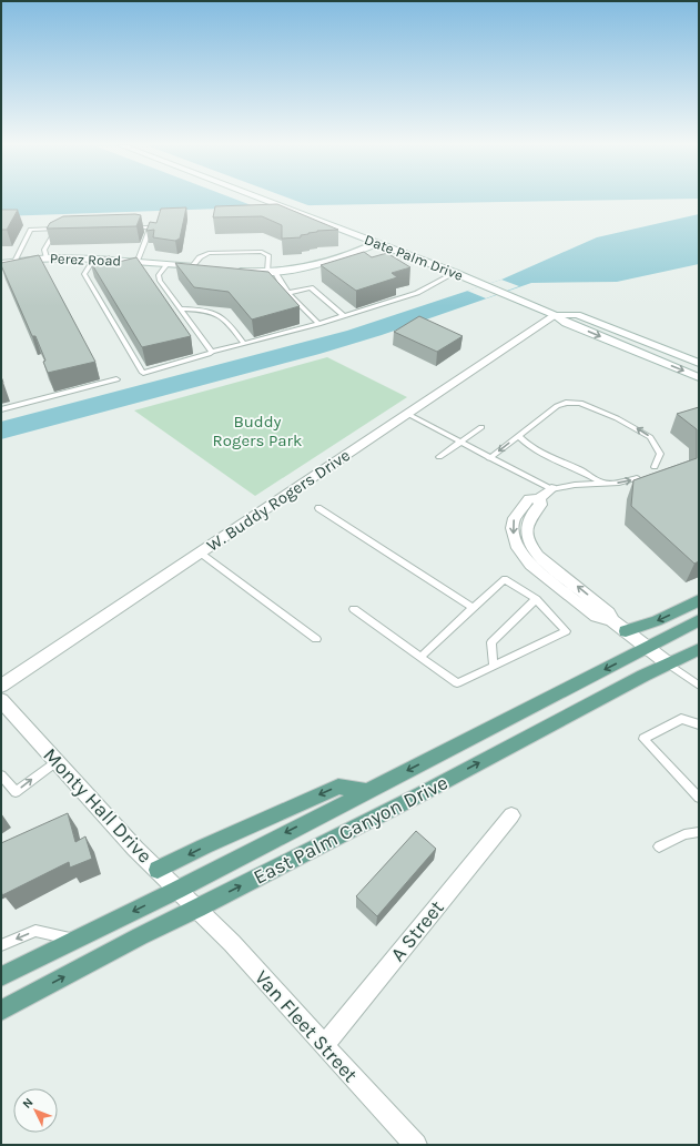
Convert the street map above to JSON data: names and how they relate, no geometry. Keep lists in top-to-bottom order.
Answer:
{
  "streets": {
    "main road": [
      "Date Palm Drive",
      "Perez Road",
      "W. Buddy Rogers Drive",
      "Monty Hall Drive",
      "East Palm Canyon Drive",
      "A Street",
      "Van Fleet Street"
    ]
  },
  "crossings": [
    ["Date Palm Drive", "W. Buddy Rogers Drive"],
    ["Monty Hall Drive", "East Palm Canyon Drive"],
    ["Monty Hall Drive", "Van Fleet Street"],
    ["East Palm Canyon Drive", "Van Fleet Street"],
    ["A Street", "Van Fleet Street"]
  ],
  "parks": ["Buddy Rogers Park"],
  "north": "top left"
}
